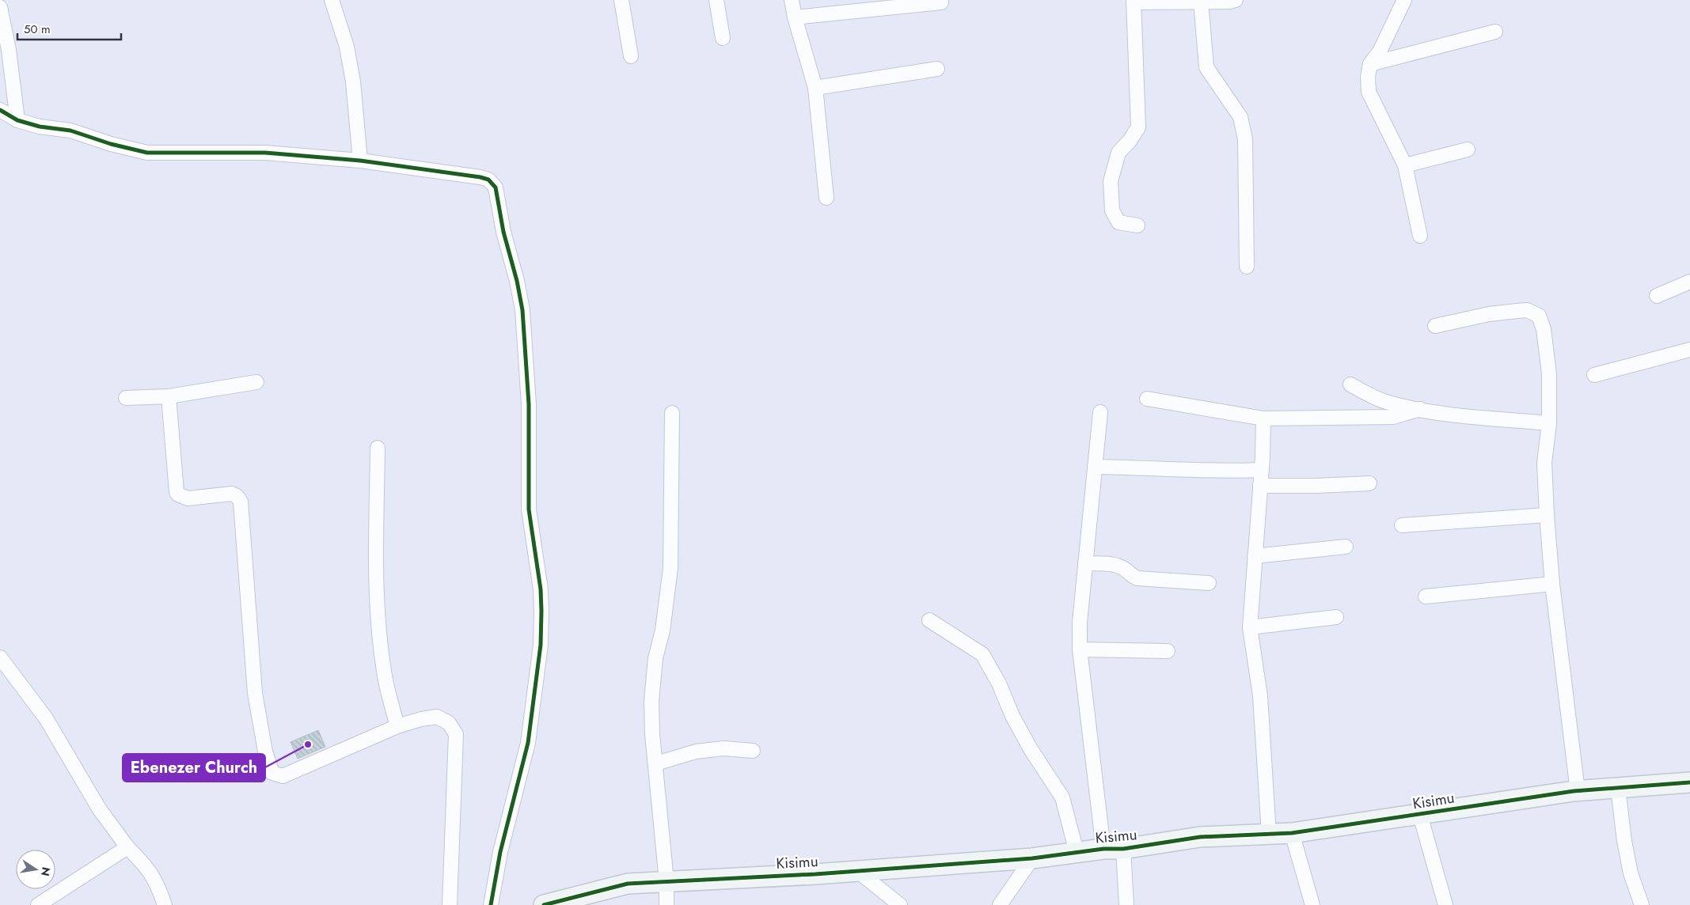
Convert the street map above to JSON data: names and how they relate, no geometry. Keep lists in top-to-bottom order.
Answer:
{
  "streets": {
    "street": ["Kisimu"]
  },
  "places": ["Ebenezer Church"],
  "scale_bar": "50 m",
  "north": "right"
}
